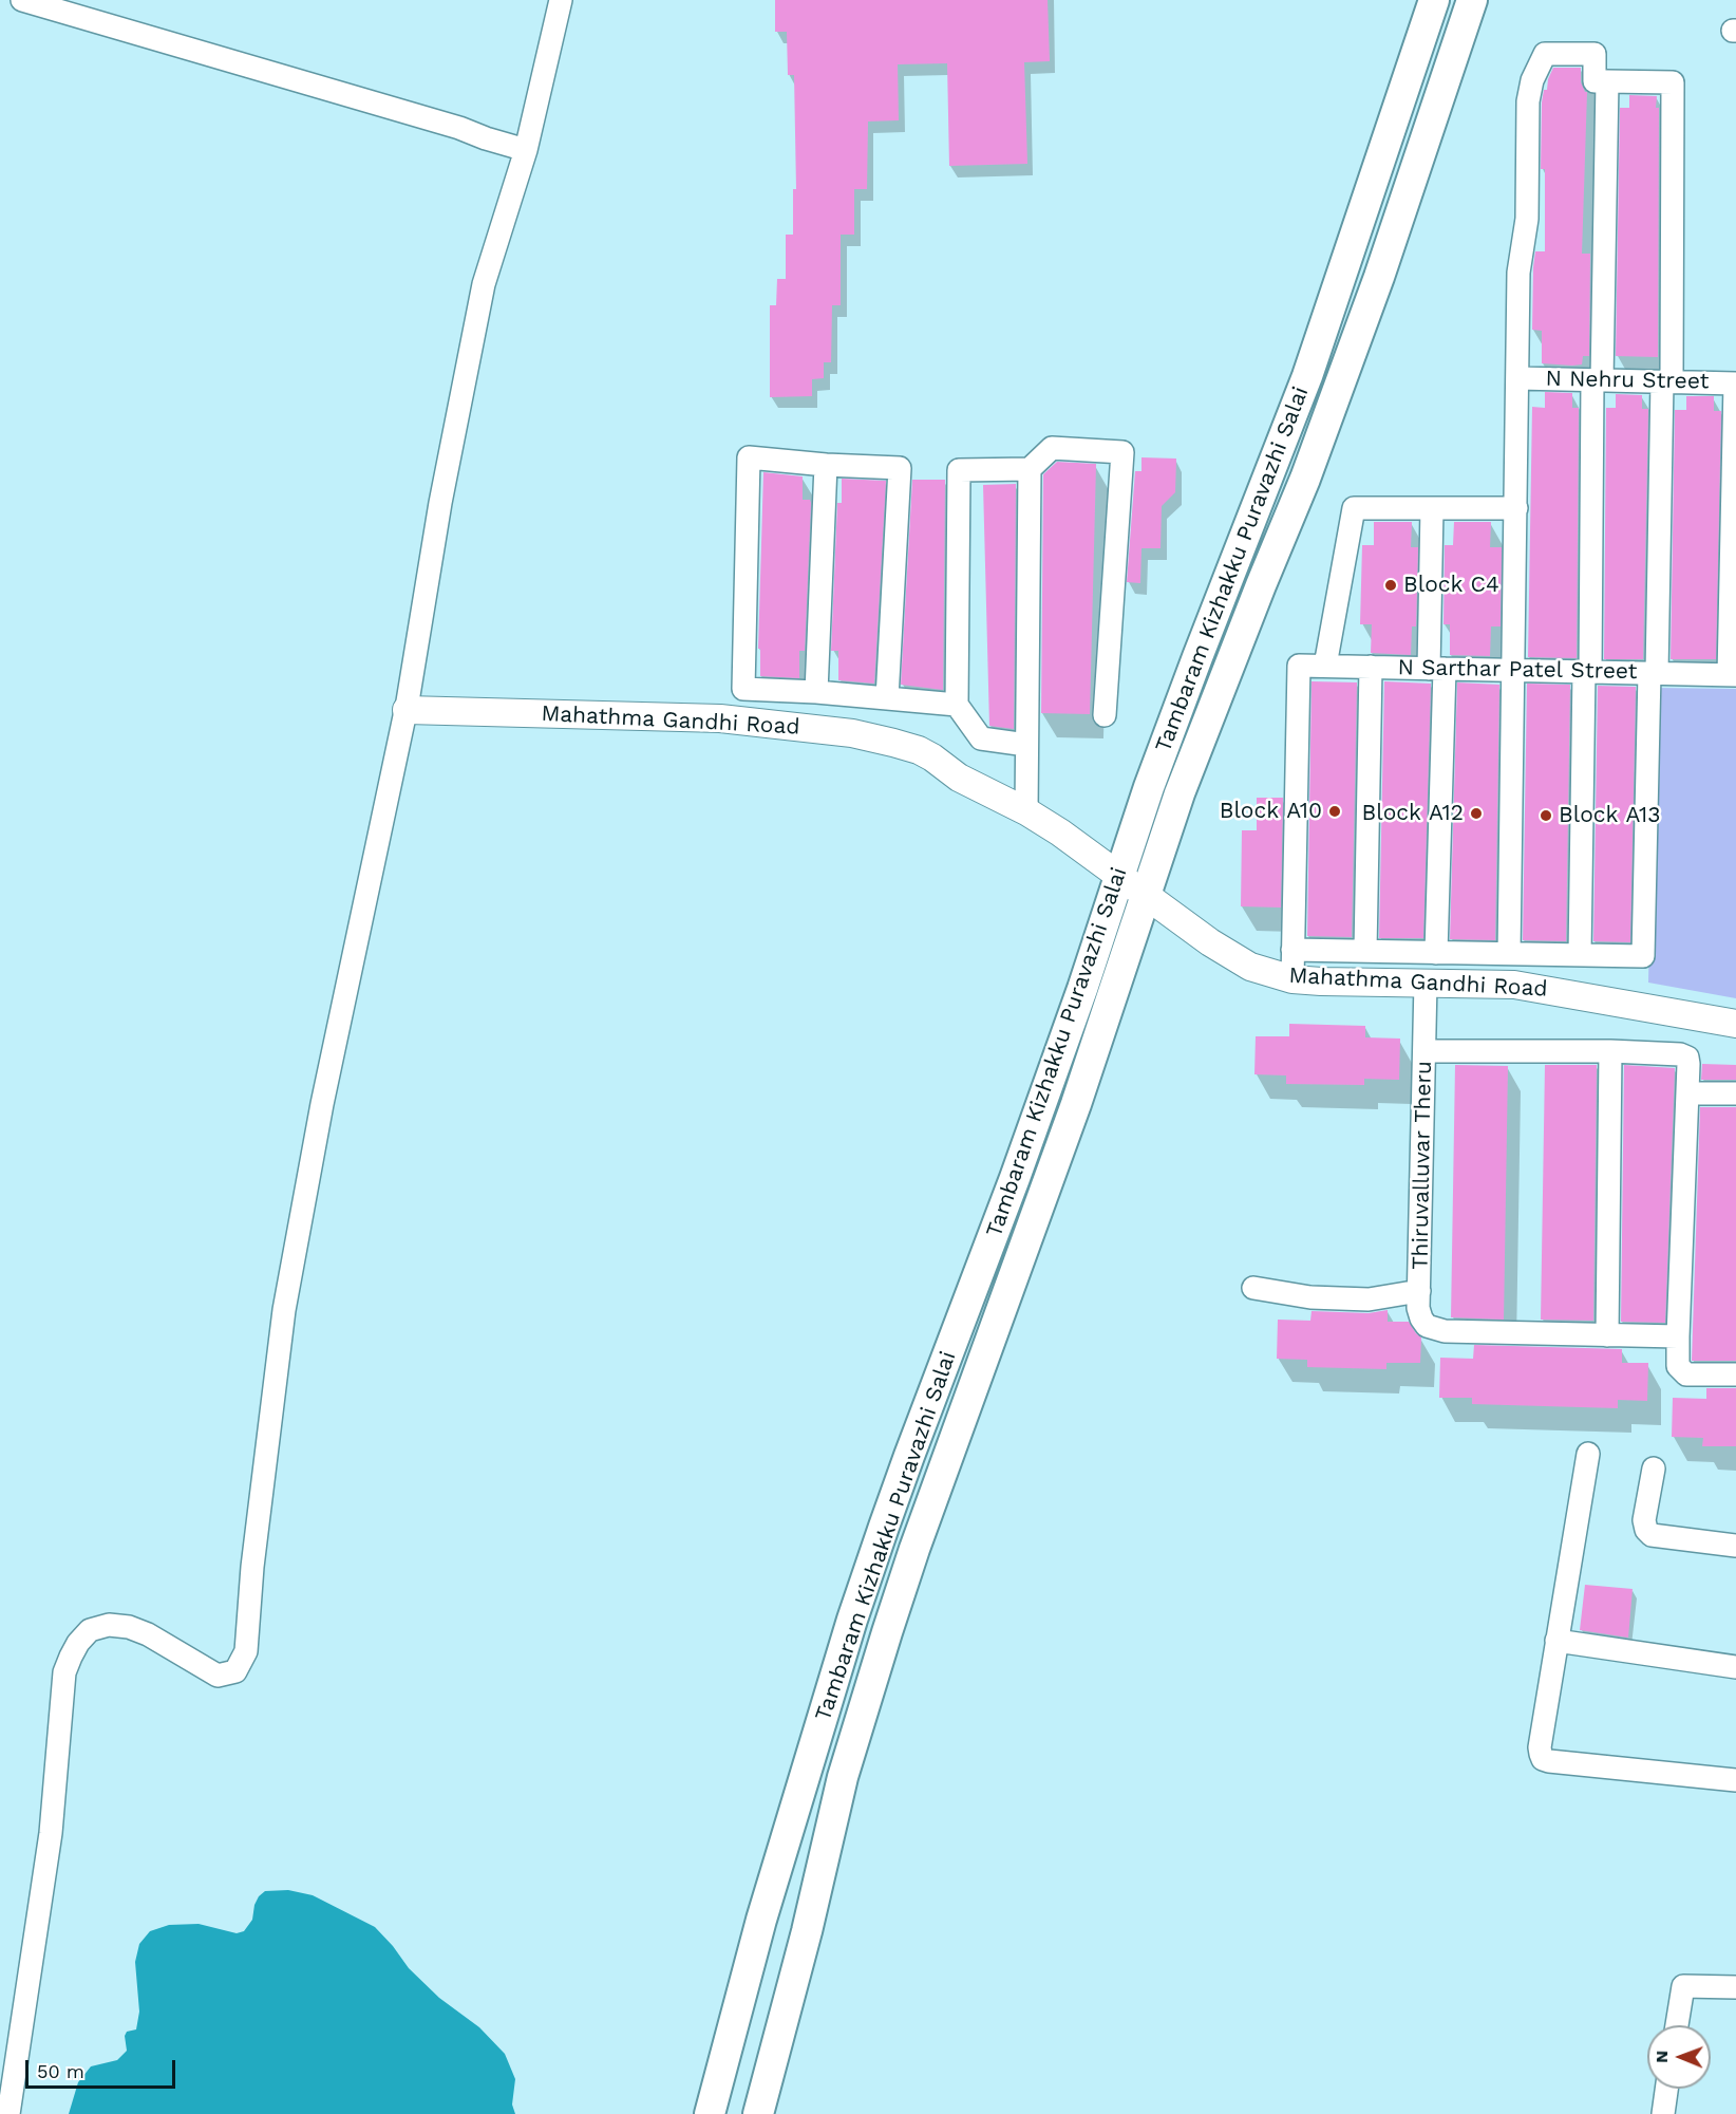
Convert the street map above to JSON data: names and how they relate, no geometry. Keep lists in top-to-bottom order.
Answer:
{
  "streets": {
    "main road": ["Tambaram Kizhakku Puravazhi Salai"],
    "street": [
      "N Nehru Street",
      "N Sarthar Patel Street",
      "Mahathma Gandhi Road",
      "Thiruvalluvar Theru"
    ]
  },
  "crossings": [
    ["Tambaram Kizhakku Puravazhi Salai", "Mahathma Gandhi Road"],
    ["Mahathma Gandhi Road", "Thiruvalluvar Theru"]
  ],
  "places": [
    "Block C4",
    "Block A10",
    "Block A12",
    "Block A13"
  ],
  "scale_bar": "50 m",
  "north": "left"
}
